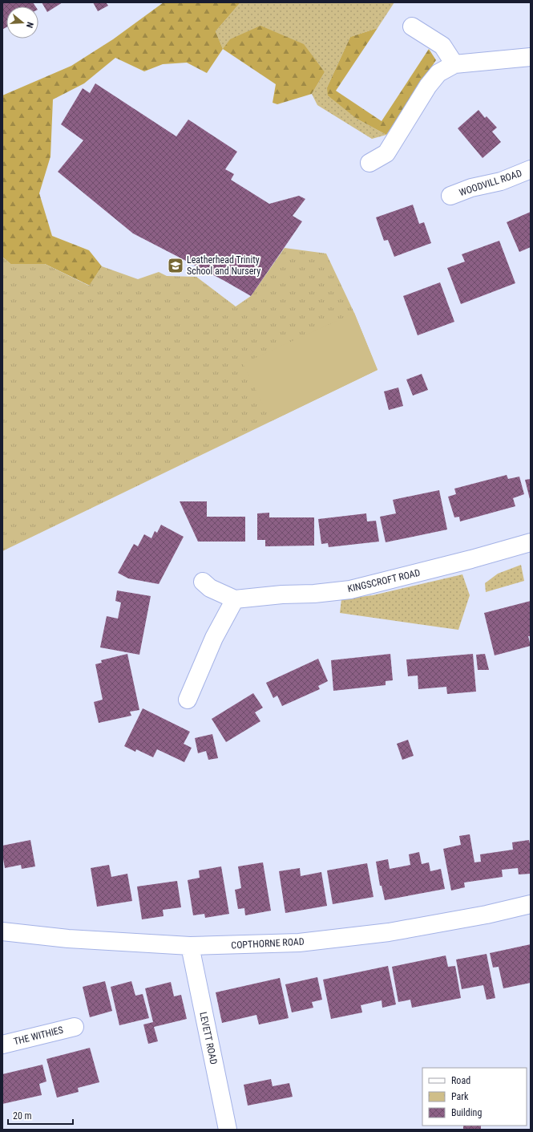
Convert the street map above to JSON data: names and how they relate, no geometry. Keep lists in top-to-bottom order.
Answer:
{
  "streets": {
    "street": [
      "WOODVILL ROAD",
      "KINGSCROFT ROAD",
      "COPTHORNE ROAD",
      "THE WITHIES",
      "LEVETT ROAD"
    ]
  },
  "crossings": [
    ["COPTHORNE ROAD", "LEVETT ROAD"]
  ],
  "places": {
    "school or university": ["Leatherhead Trinity School and Nursery"]
  },
  "legend": ["Road", "Park", "Building"],
  "scale_bar": "20 m",
  "north": "right"
}
